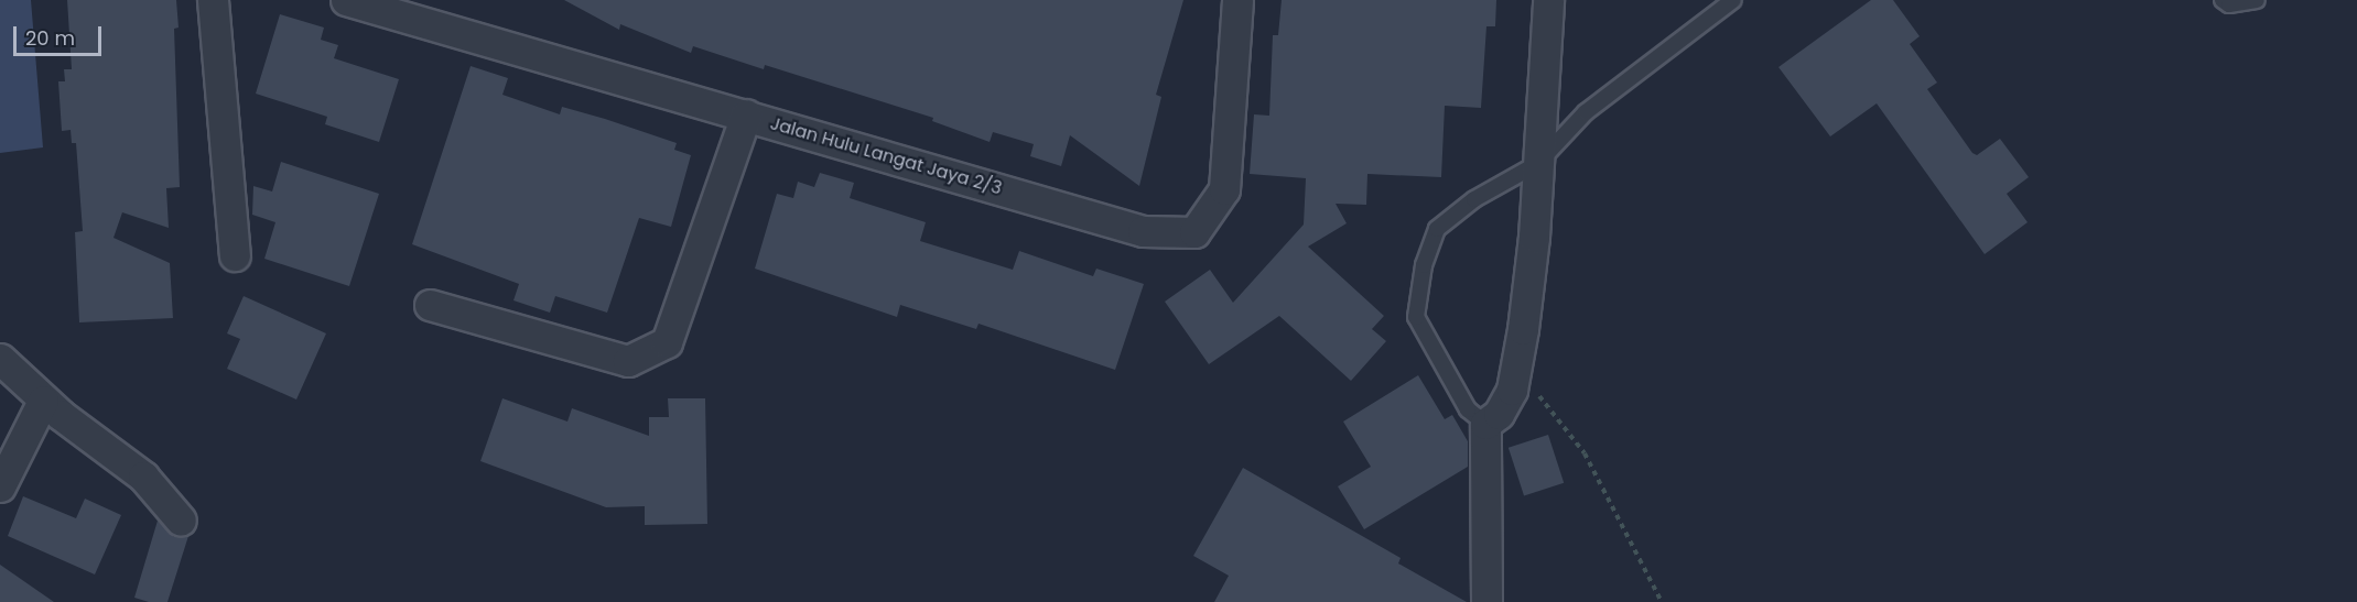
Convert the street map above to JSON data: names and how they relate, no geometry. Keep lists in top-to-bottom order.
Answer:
{
  "streets": {
    "street": ["Jalan Hulu Langat Jaya 2/3"]
  },
  "scale_bar": "20 m"
}
